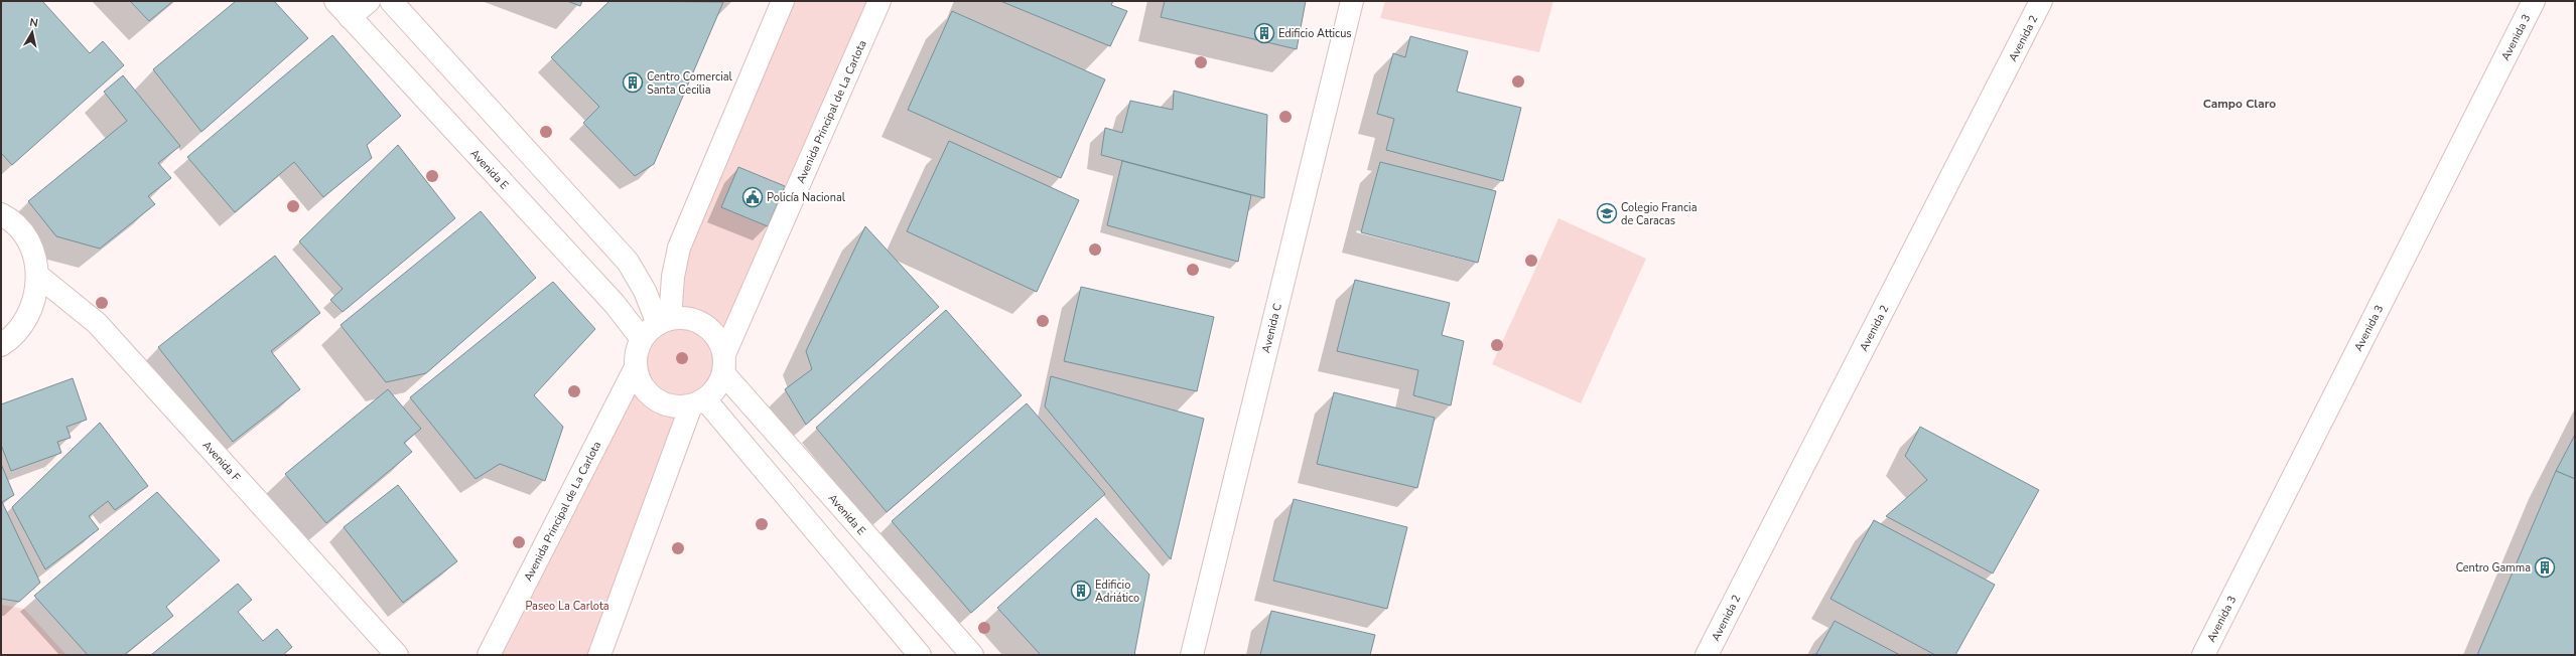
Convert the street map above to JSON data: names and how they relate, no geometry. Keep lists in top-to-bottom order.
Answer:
{
  "streets": {
    "street": [
      "Avenida 3",
      "Avenida 2",
      "Avenida Principal de La Carlota",
      "Avenida E",
      "Avenida C",
      "Avenida F"
    ]
  },
  "crossings": [
    ["Avenida Principal de La Carlota", "Avenida E"]
  ],
  "districts": ["Campo Claro"],
  "parks": ["Paseo La Carlota"],
  "places": {
    "building": [
      "Edificio Atticus",
      "Centro Comercial Santa Cecilia",
      "Centro Gamma",
      "Edificio Adriático"
    ],
    "public building": ["Policía Nacional"],
    "school or university": ["Colegio Francia de Caracas"]
  },
  "north": "top"
}
